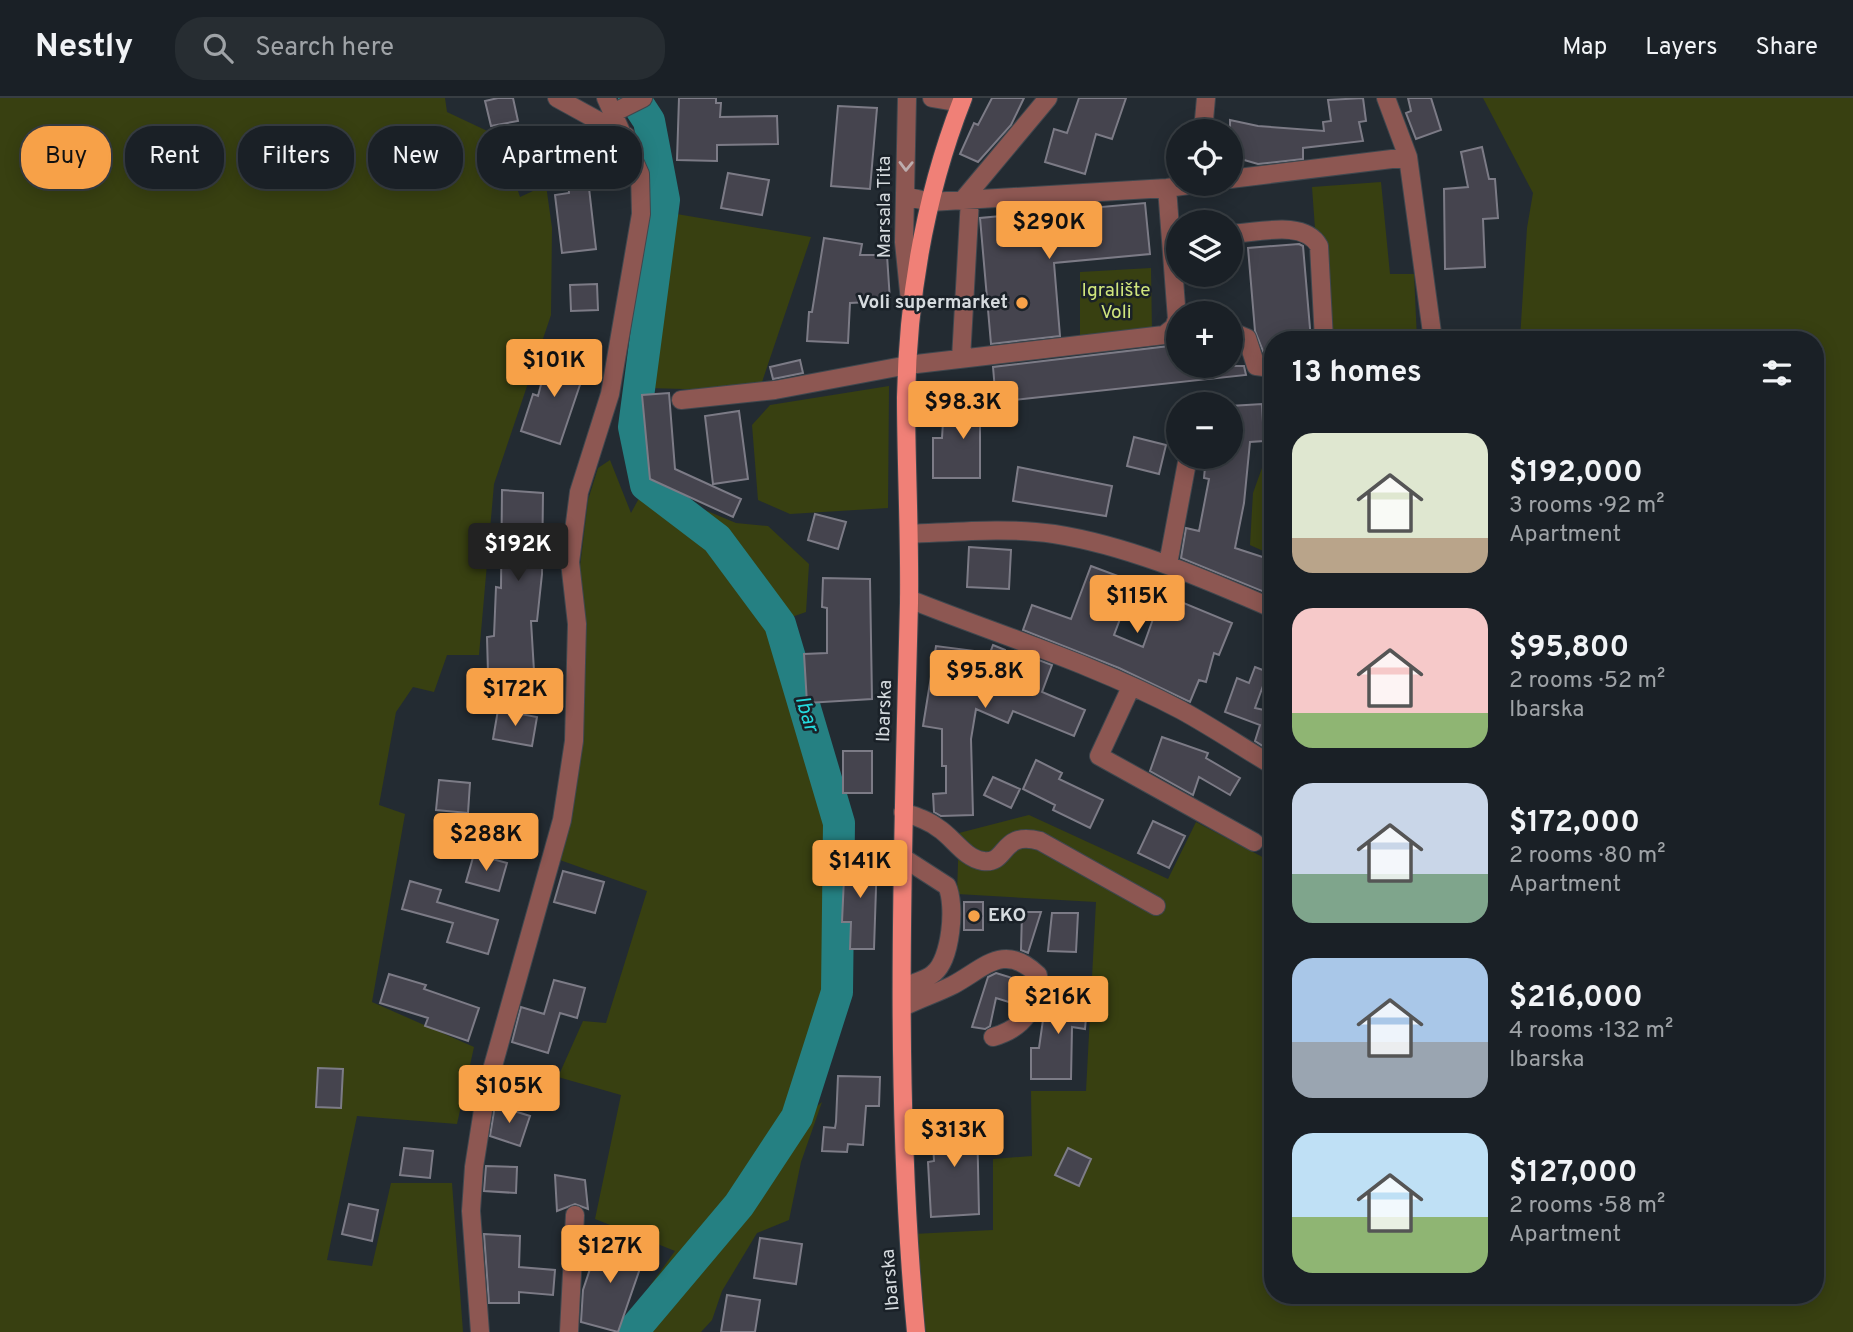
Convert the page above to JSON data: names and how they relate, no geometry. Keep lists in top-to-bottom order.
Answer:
{
  "streets": {
    "main road": ["Ibarska"],
    "street": ["Marsala Tita"]
  },
  "crossings": [
    ["Marsala Tita", "Ibarska"]
  ],
  "one_way": ["Marsala Tita"],
  "water": ["Ibar"],
  "parks": ["Igralište Voli"],
  "places": ["Voli supermarket", "EKO"],
  "page": {
    "header": "Nestly",
    "search": "Search here",
    "nav": ["Map", "Layers", "Share"],
    "map_buttons": ["+", "−"],
    "chip": [
      "Buy",
      "Rent",
      "Filters",
      "New",
      "Apartment"
    ],
    "price": [
      "$290K",
      "$101K",
      "$98.3K",
      "$192K",
      "$115K",
      "$95.8K",
      "$172K",
      "$288K",
      "$141K",
      "$216K",
      "$105K",
      "$313K",
      "$127K"
    ],
    "heading": "13 homes",
    "list": [
      {
        "name": "$192,000",
        "note": "3 rooms · 92 m² · Apartment"
      },
      {
        "name": "$95,800",
        "note": "2 rooms · 52 m² · Ibarska"
      },
      {
        "name": "$172,000",
        "note": "2 rooms · 80 m² · Apartment"
      },
      {
        "name": "$216,000",
        "note": "4 rooms · 132 m² · Ibarska"
      },
      {
        "name": "$127,000",
        "note": "2 rooms · 58 m² · Apartment"
      }
    ]
  }
}
